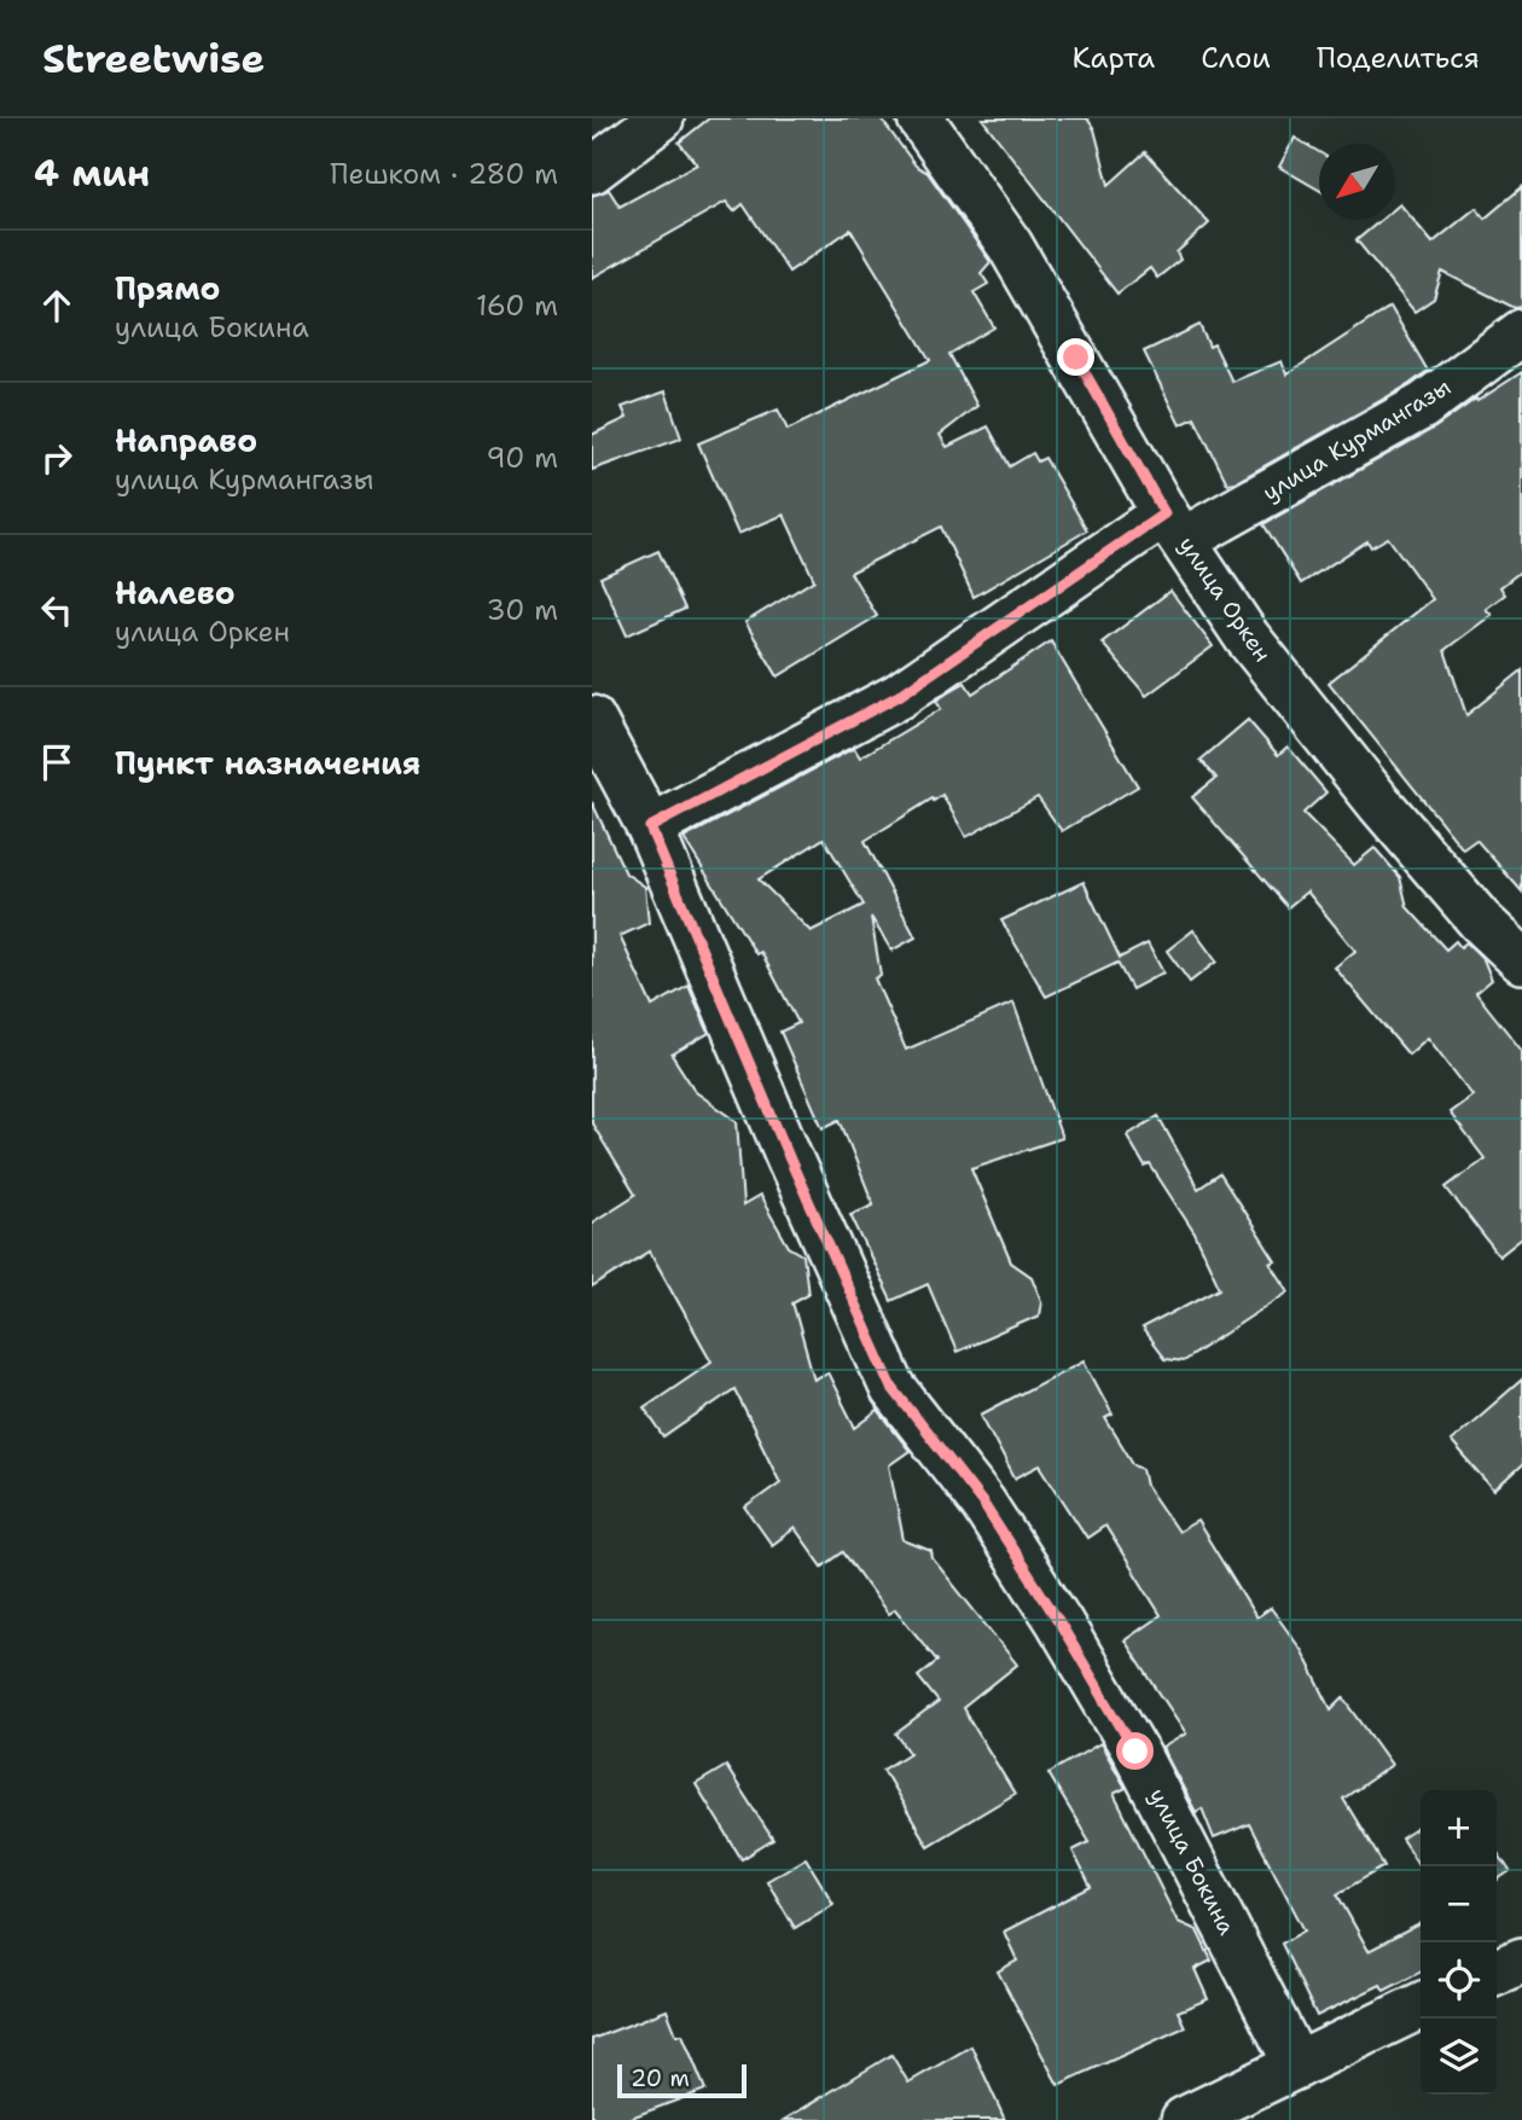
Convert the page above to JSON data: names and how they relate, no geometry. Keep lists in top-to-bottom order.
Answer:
{
  "streets": {
    "street": ["улица Курмангазы", "улица Оркен", "улица Бокина"]
  },
  "crossings": [
    ["улица Курмангазы", "улица Оркен"],
    ["улица Курмангазы", "улица Бокина"]
  ],
  "scale_bar": "20 m",
  "north": "bottom left",
  "page": {
    "header": "Streetwise",
    "nav": ["Карта", "Слои", "Поделиться"],
    "heading": ["4 мин", "Пешком · 280 m"],
    "list": [
      ["Прямо", "улица Бокина", "160 m"],
      ["Направо", "улица Курмангазы", "90 m"],
      ["Налево", "улица Оркен", "30 m"],
      "Пункт назначения"
    ],
    "map_buttons": ["+", "−"],
    "scale": "20 m"
  }
}
